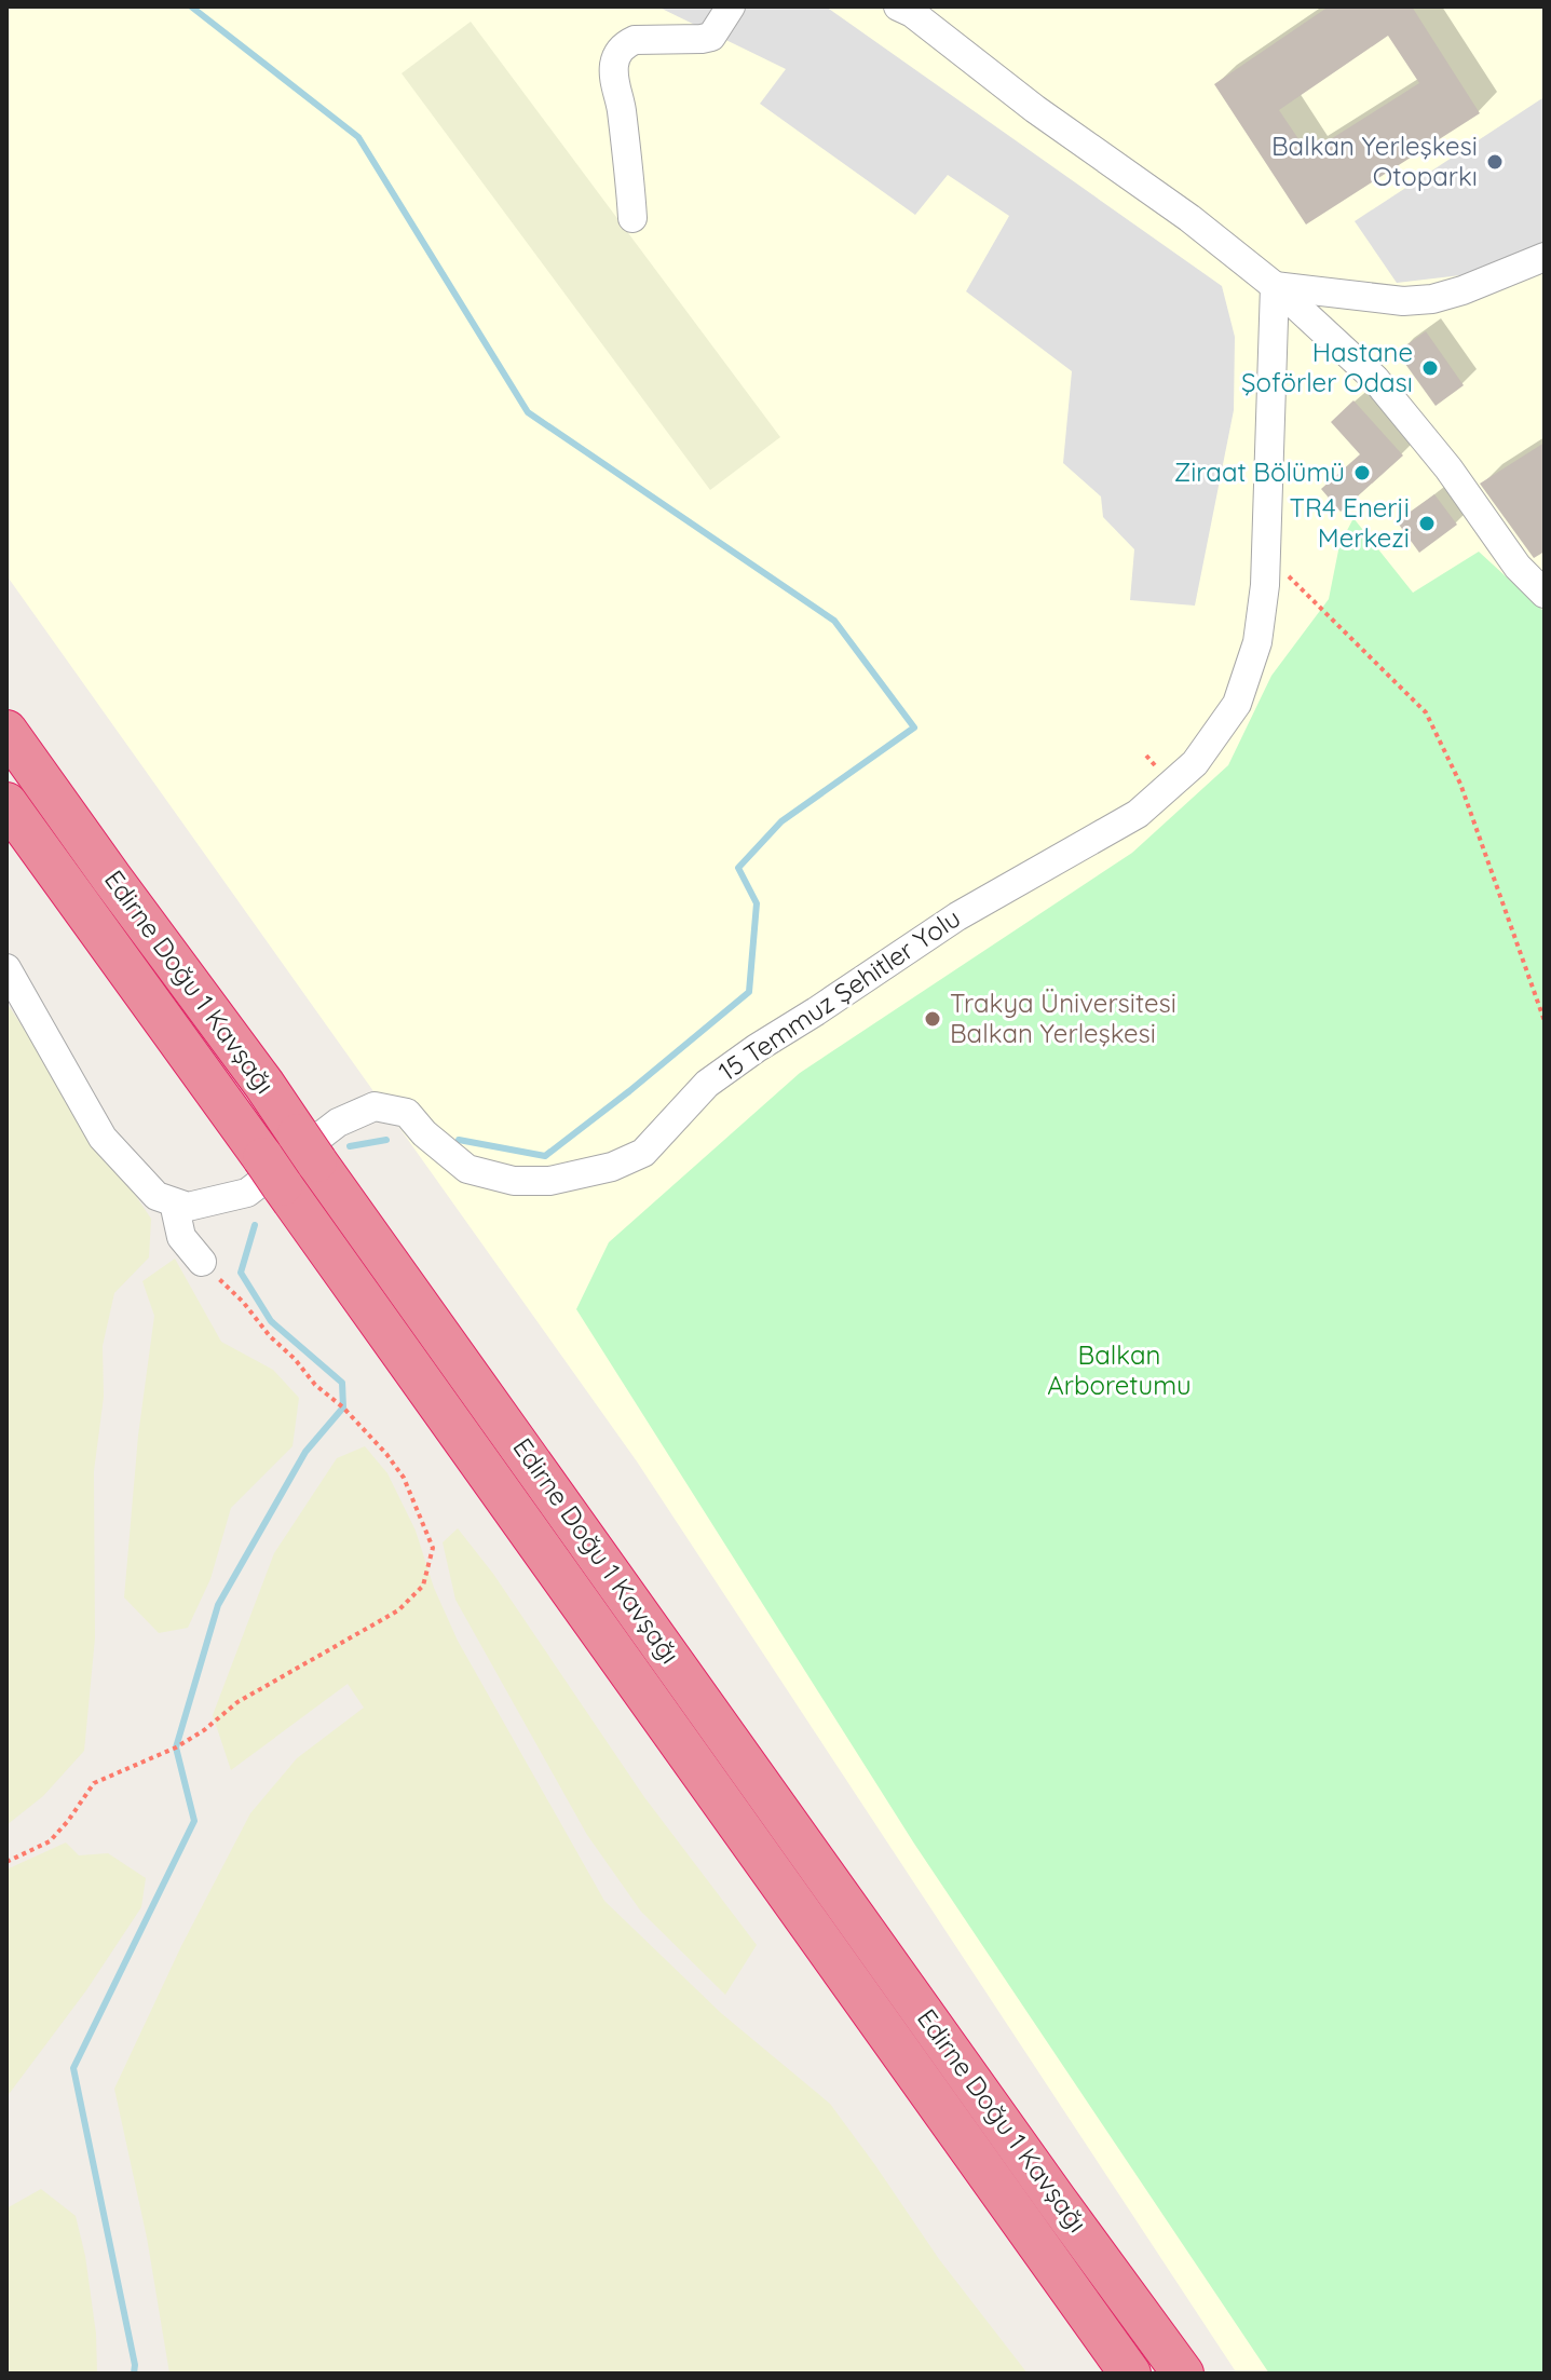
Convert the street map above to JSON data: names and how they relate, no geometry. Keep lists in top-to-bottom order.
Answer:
{
  "streets": {
    "highway": ["Edirne Doğu 1 Kavşağı"],
    "street": ["15 Temmuz Şehitler Yolu"]
  },
  "parks": ["Balkan Arboretumu"],
  "places": [
    "Balkan Yerleşkesi Otoparkı",
    "Hastane Şoförler Odası",
    "Ziraat Bölümü",
    "TR4 Enerji Merkezi",
    "Trakya Üniversitesi Balkan Yerleşkesi"
  ]
}
